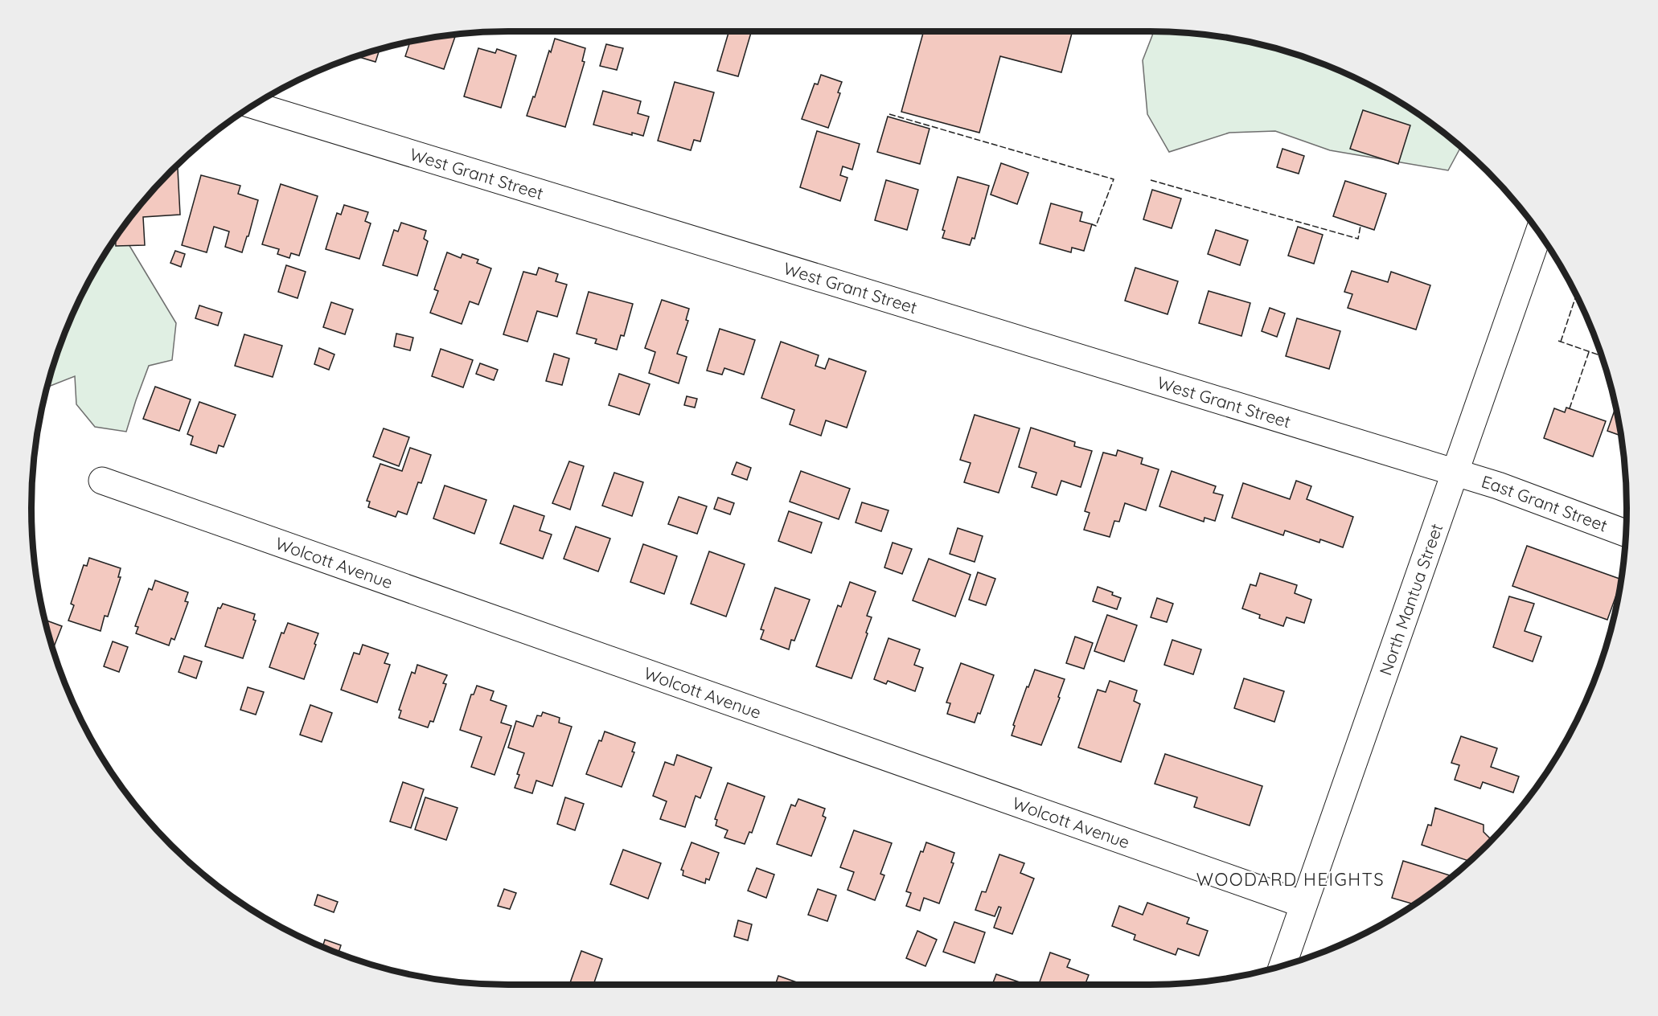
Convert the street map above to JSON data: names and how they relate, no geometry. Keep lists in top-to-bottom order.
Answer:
{
  "streets": {
    "street": [
      "West Grant Street",
      "East Grant Street",
      "Wolcott Avenue",
      "North Mantua Street"
    ]
  },
  "crossings": [
    ["West Grant Street", "East Grant Street"],
    ["West Grant Street", "North Mantua Street"],
    ["East Grant Street", "North Mantua Street"],
    ["Wolcott Avenue", "North Mantua Street"]
  ],
  "districts": ["WOODARD HEIGHTS"]
}
